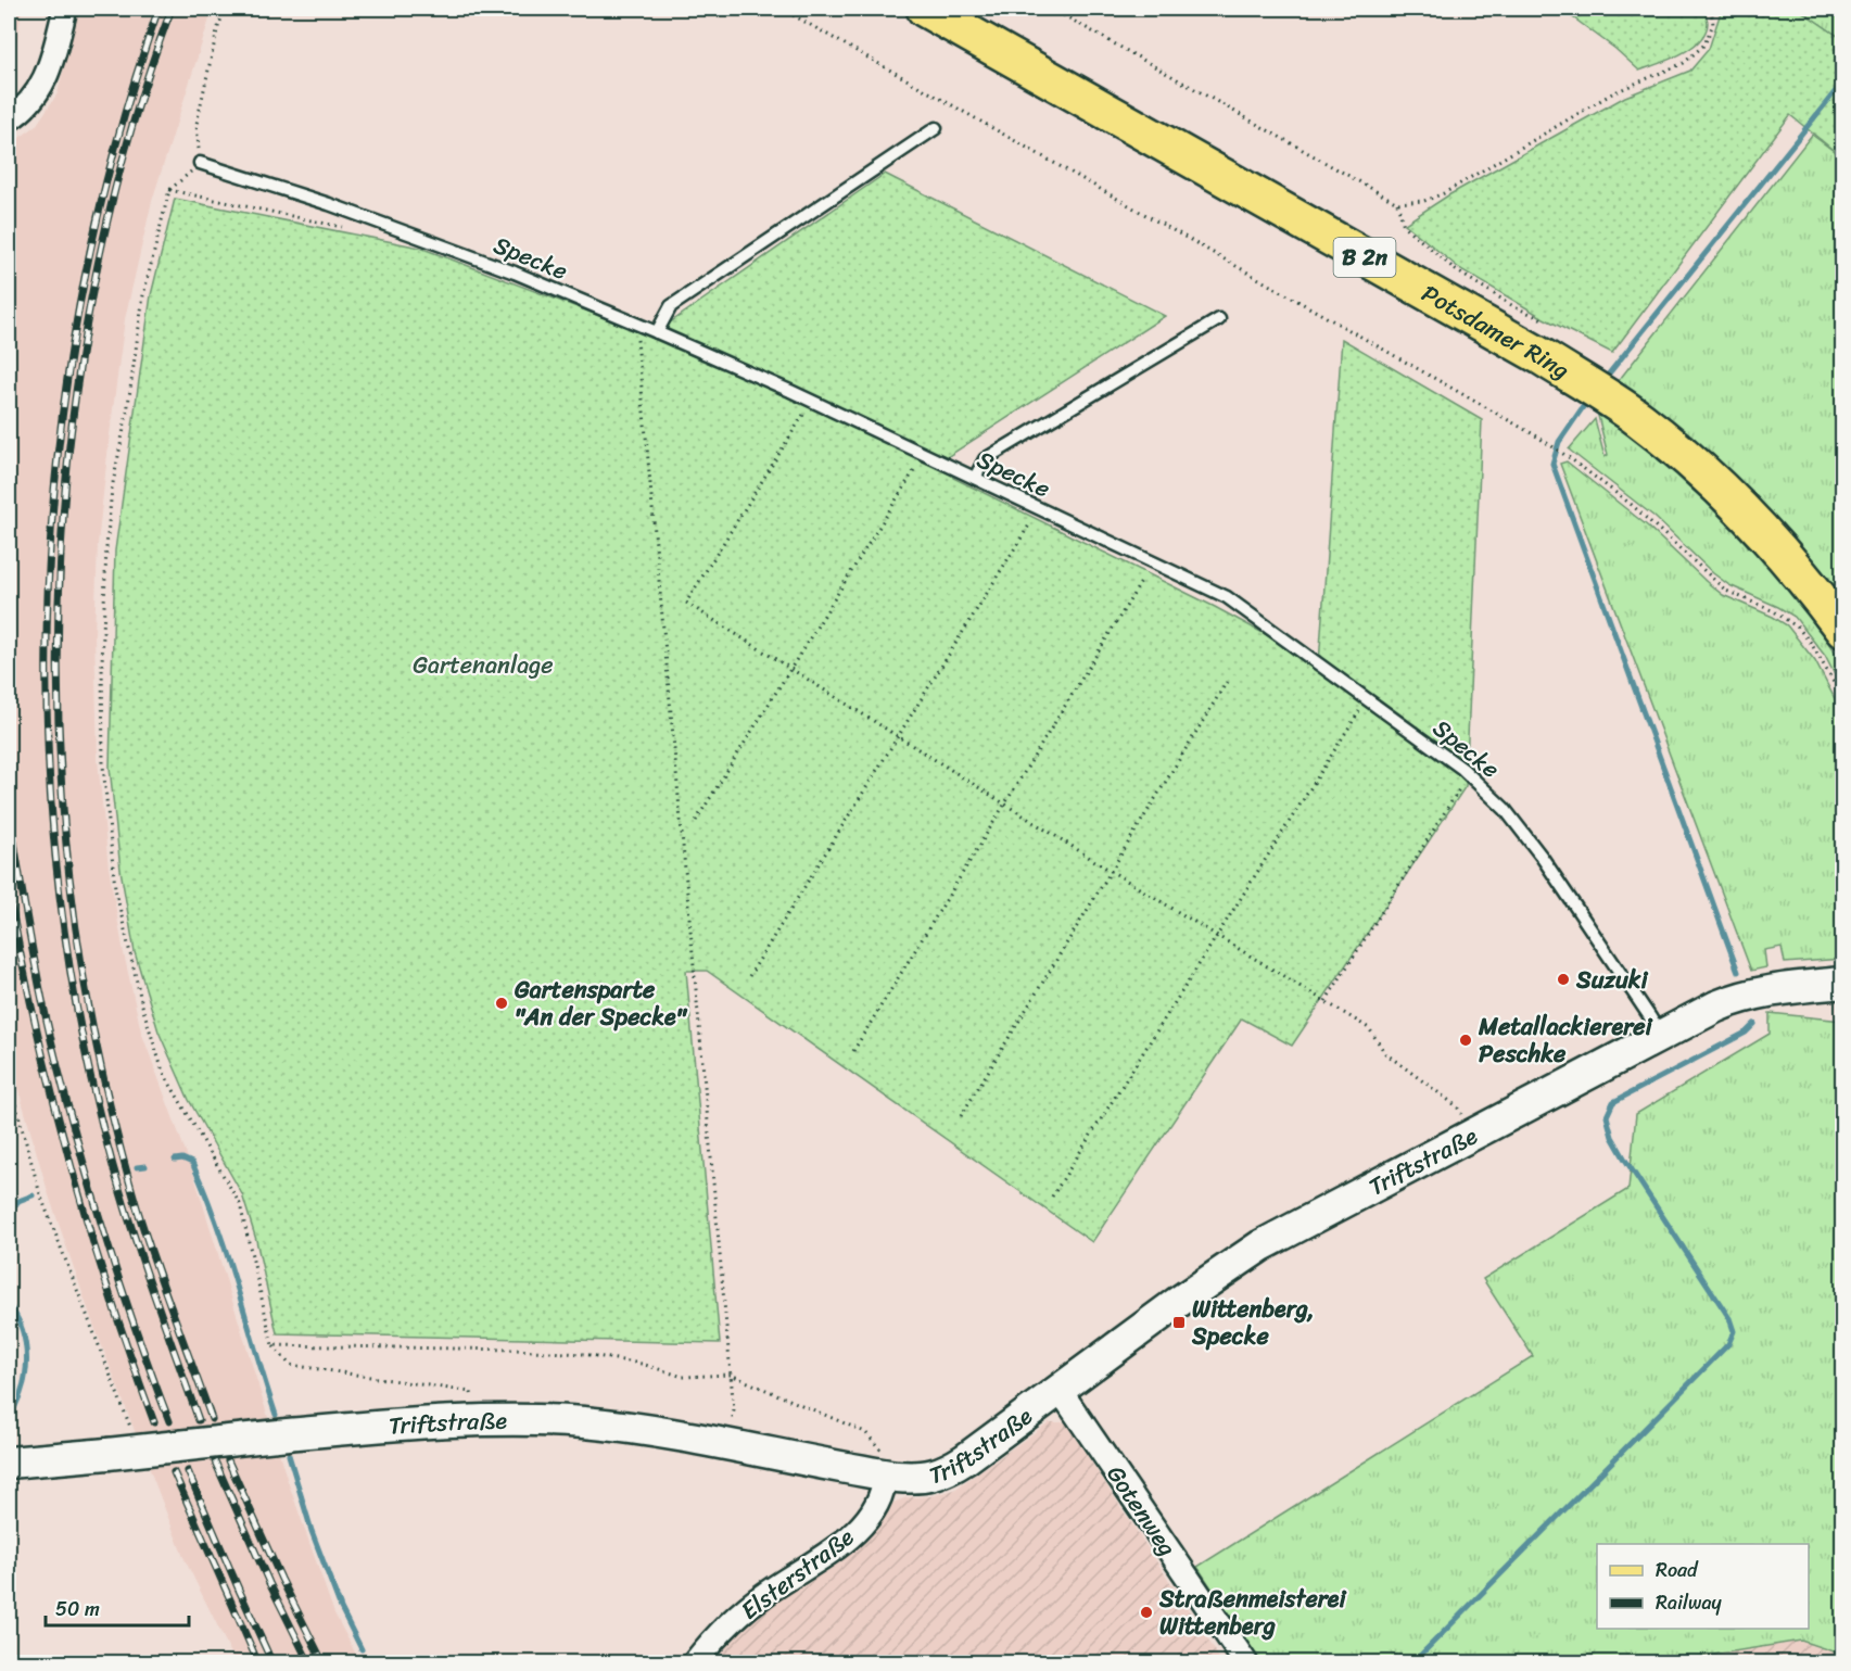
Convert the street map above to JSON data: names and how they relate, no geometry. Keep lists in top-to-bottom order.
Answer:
{
  "streets": {
    "main road": ["B 2n", "Potsdamer Ring", "Triftstraße"],
    "street": ["Gotenweg", "Elsterstraße"],
    "lane": ["Specke"]
  },
  "crossings": [
    ["Specke", "Triftstraße"],
    ["Triftstraße", "Gotenweg"],
    ["Triftstraße", "Elsterstraße"]
  ],
  "parks": ["Gartenanlage"],
  "places": {
    "other": [
      "Suzuki",
      "Gartensparte \"An der Specke\"",
      "Metallackiererei Peschke",
      "Straßenmeisterei Wittenberg"
    ],
    "transit": ["Wittenberg, Specke"]
  },
  "legend": ["Road", "Railway"],
  "scale_bar": "50 m"
}
